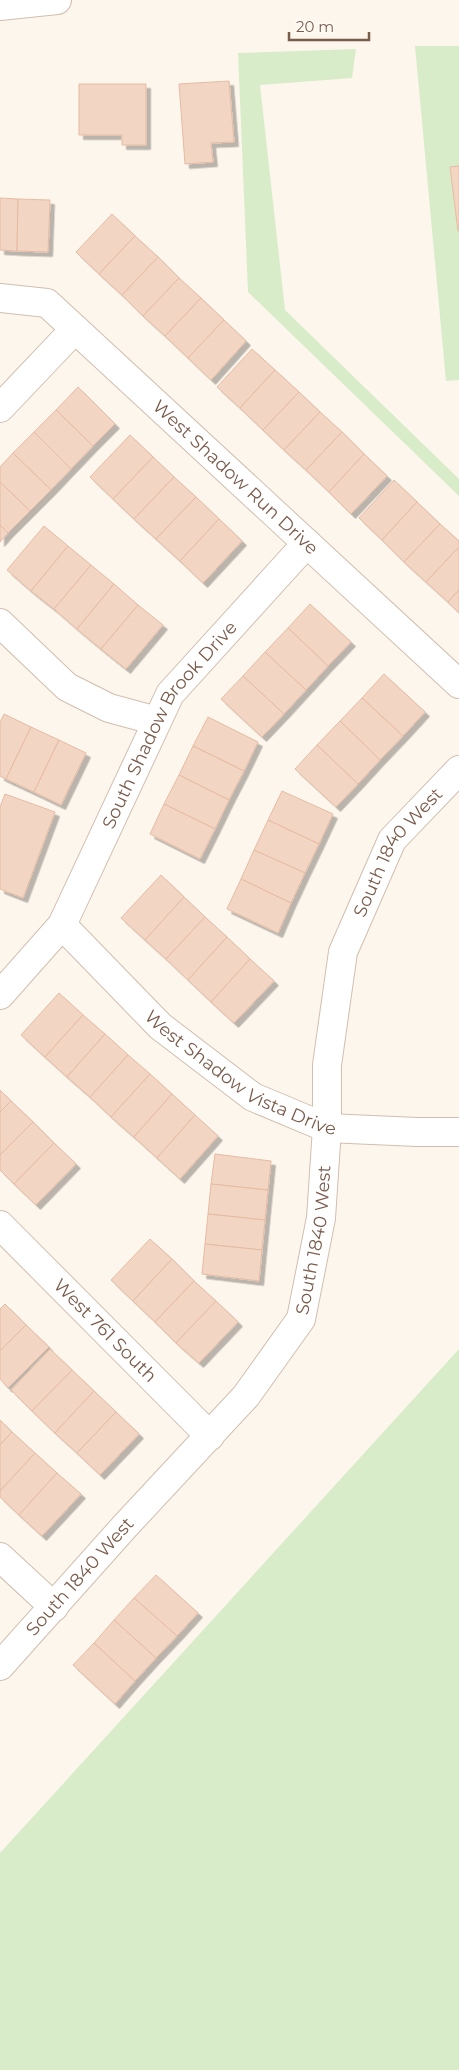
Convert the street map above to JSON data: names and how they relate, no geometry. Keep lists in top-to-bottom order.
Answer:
{
  "streets": {
    "street": [
      "West Shadow Run Drive",
      "South Shadow Brook Drive",
      "South 1840 West",
      "West Shadow Vista Drive",
      "West 761 South"
    ]
  },
  "crossings": [
    ["West Shadow Run Drive", "South Shadow Brook Drive"],
    ["South Shadow Brook Drive", "West Shadow Vista Drive"],
    ["South 1840 West", "West Shadow Vista Drive"],
    ["South 1840 West", "West 761 South"]
  ],
  "scale_bar": "20 m"
}
